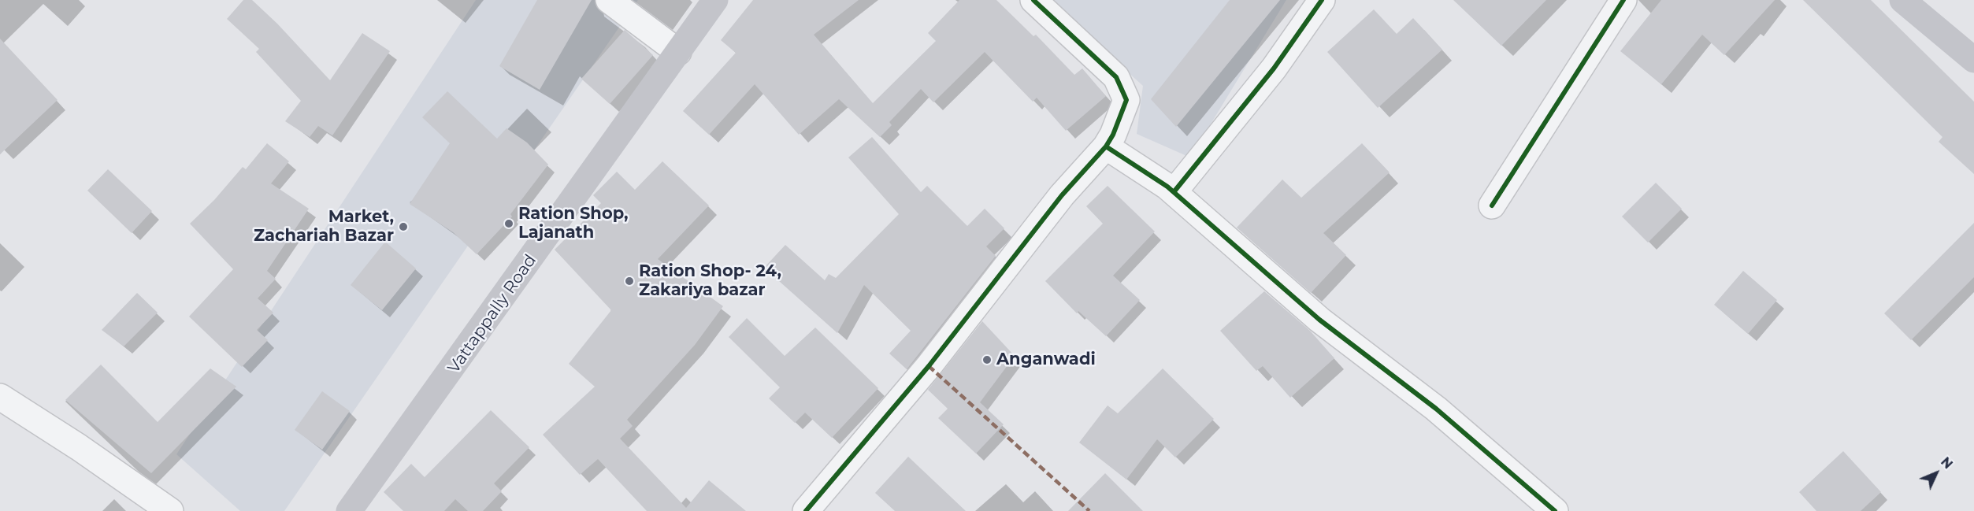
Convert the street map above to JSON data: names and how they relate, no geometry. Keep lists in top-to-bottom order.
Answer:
{
  "streets": {
    "main road": ["Vattappally Road"]
  },
  "places": [
    "Ration Shop, Lajanath",
    "Market, Zachariah Bazar",
    "Ration Shop- 24, Zakariya bazar",
    "Anganwadi"
  ],
  "north": "top right"
}
